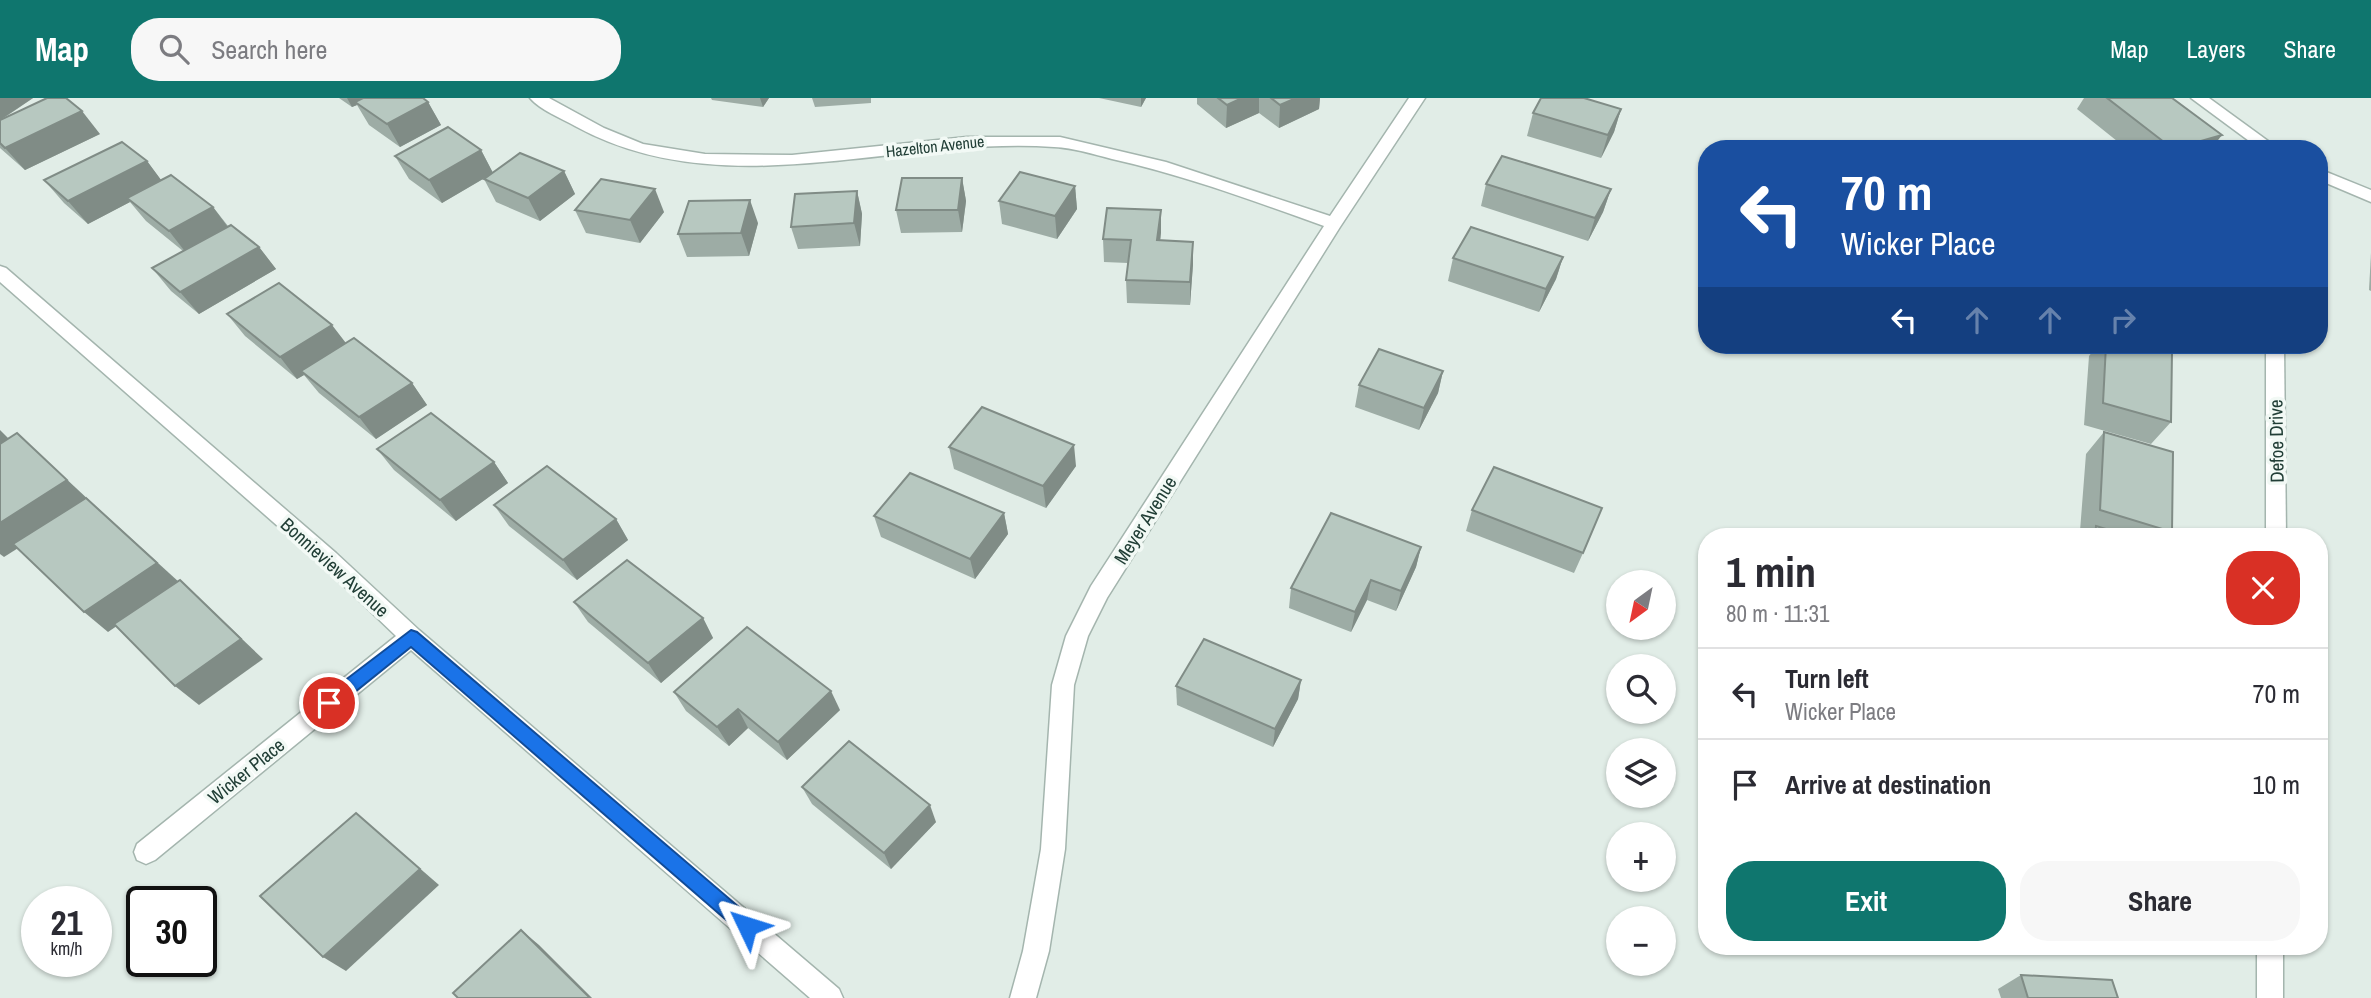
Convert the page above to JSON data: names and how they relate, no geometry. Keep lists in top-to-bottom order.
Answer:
{
  "streets": {
    "street": [
      "Hazelton Avenue",
      "Defoe Drive",
      "Meyer Avenue",
      "Bonnieview Avenue",
      "Wicker Place"
    ]
  },
  "crossings": [
    ["Hazelton Avenue", "Meyer Avenue"],
    ["Bonnieview Avenue", "Wicker Place"]
  ],
  "north": "bottom left",
  "page": {
    "header": "Map",
    "search": "Search here",
    "nav": ["Map", "Layers", "Share"],
    "turn": ["70 m", "Wicker Place"],
    "heading": ["1 min", "80 m · 11:31"],
    "map_buttons": ["+", "−"],
    "list": [
      {
        "name": "Turn left",
        "note": "Wicker Place",
        "value": "70 m"
      },
      {
        "name": "Arrive at destination",
        "value": "10 m"
      }
    ],
    "buttons": ["Exit", "Share"],
    "speed": "21 km/h",
    "limit": "30"
  }
}
